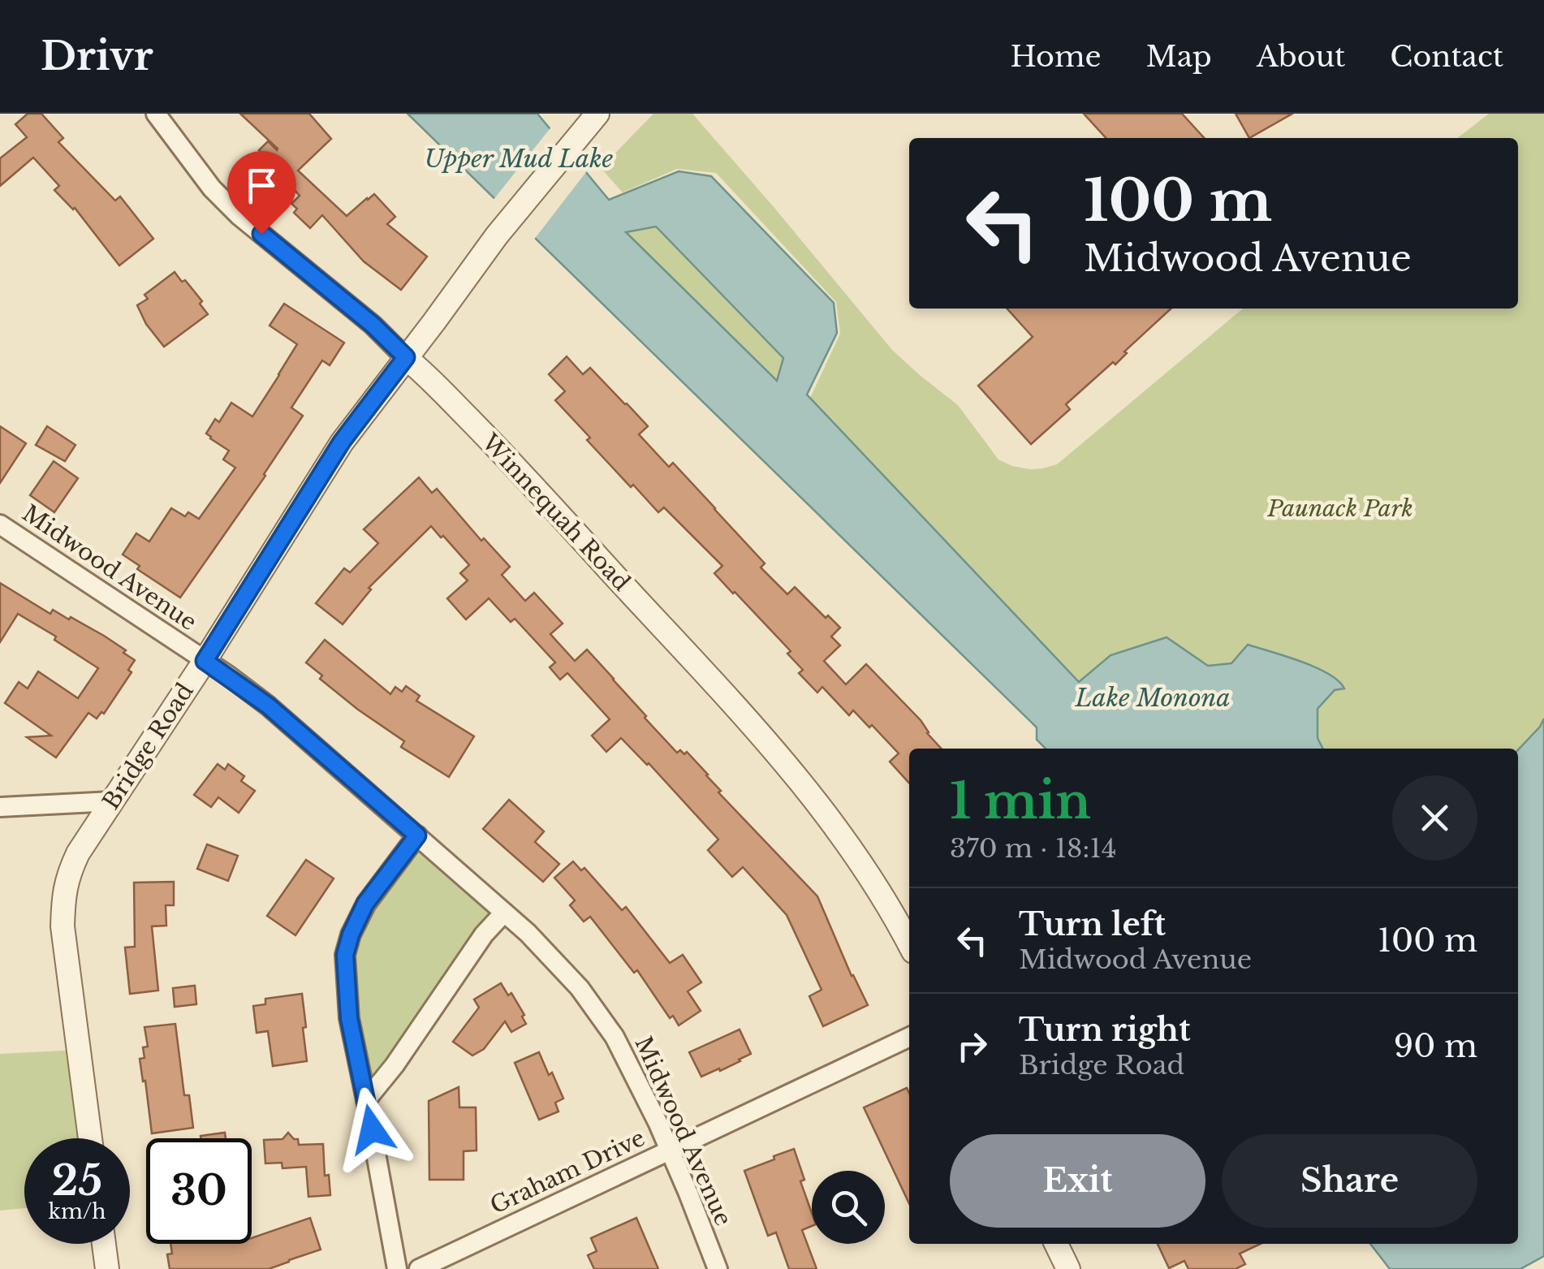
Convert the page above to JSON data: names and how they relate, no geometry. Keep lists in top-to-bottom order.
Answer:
{
  "streets": {
    "street": [
      "Winnequah Road",
      "Midwood Avenue",
      "Bridge Road",
      "Graham Drive"
    ]
  },
  "crossings": [
    ["Winnequah Road", "Bridge Road"],
    ["Midwood Avenue", "Bridge Road"],
    ["Midwood Avenue", "Graham Drive"]
  ],
  "water": ["Upper Mud Lake", "Lake Monona"],
  "parks": ["Paunack Park"],
  "page": {
    "header": "Drivr",
    "nav": [
      "Home",
      "Map",
      "About",
      "Contact"
    ],
    "turn": ["100 m", "Midwood Avenue"],
    "heading": ["1 min", "370 m · 18:14"],
    "list": [
      {
        "name": "Turn left",
        "note": "Midwood Avenue",
        "value": "100 m"
      },
      {
        "name": "Turn right",
        "note": "Bridge Road",
        "value": "90 m"
      }
    ],
    "buttons": ["Exit", "Share"],
    "speed": "25 km/h",
    "limit": "30"
  }
}
